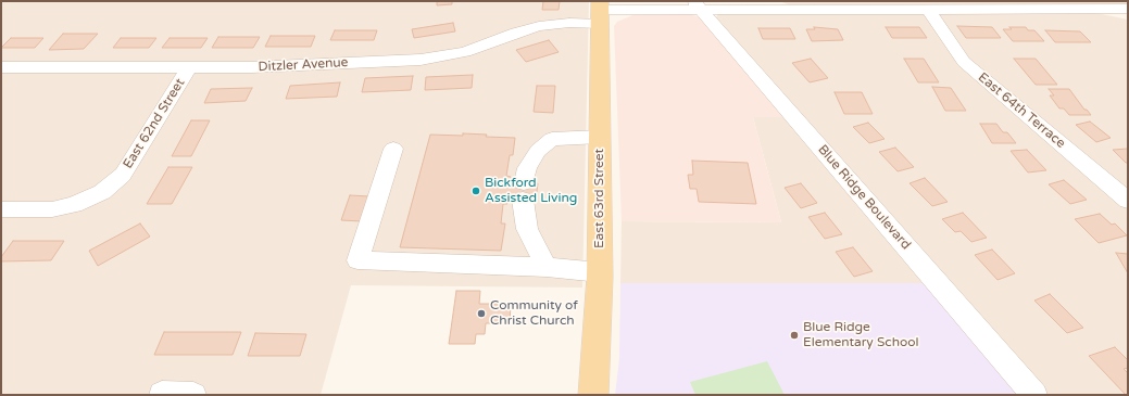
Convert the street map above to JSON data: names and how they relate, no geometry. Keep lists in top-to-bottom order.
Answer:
{
  "streets": {
    "main road": ["East 63rd Street"],
    "street": [
      "Ditzler Avenue",
      "East 64th Terrace",
      "East 62nd Street",
      "Blue Ridge Boulevard"
    ]
  },
  "crossings": [
    ["Ditzler Avenue", "East 64th Terrace"],
    ["Ditzler Avenue", "East 62nd Street"],
    ["Ditzler Avenue", "Blue Ridge Boulevard"],
    ["Ditzler Avenue", "East 63rd Street"]
  ],
  "places": ["Bickford Assisted Living", "Community of Christ Church", "Blue Ridge Elementary School"]
}
